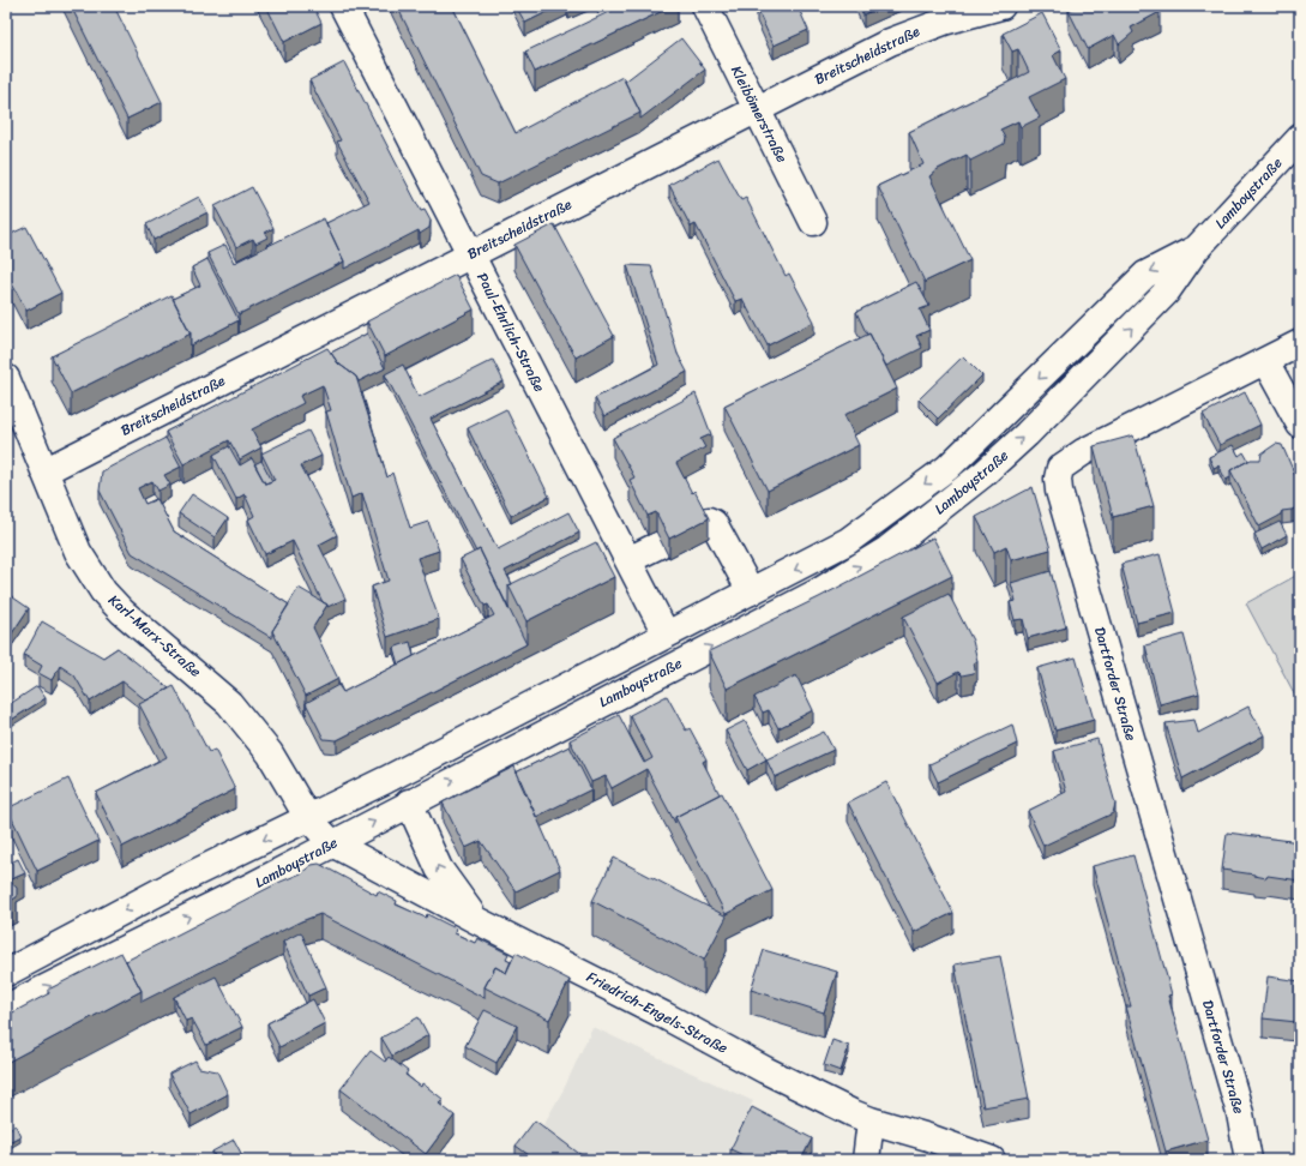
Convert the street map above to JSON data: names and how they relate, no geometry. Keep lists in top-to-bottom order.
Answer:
{
  "streets": {
    "street": [
      "Breitscheidstraße",
      "Kleibömerstraße",
      "Lamboystraße",
      "Paul-Ehrlich-Straße",
      "Karl-Marx-Straße",
      "Dartforder Straße",
      "Friedrich-Engels-Straße"
    ]
  },
  "crossings": [
    ["Breitscheidstraße", "Kleibömerstraße"],
    ["Breitscheidstraße", "Paul-Ehrlich-Straße"],
    ["Breitscheidstraße", "Karl-Marx-Straße"],
    ["Lamboystraße", "Paul-Ehrlich-Straße"],
    ["Lamboystraße", "Karl-Marx-Straße"],
    ["Lamboystraße", "Friedrich-Engels-Straße"],
    ["Karl-Marx-Straße", "Friedrich-Engels-Straße"]
  ]
}
